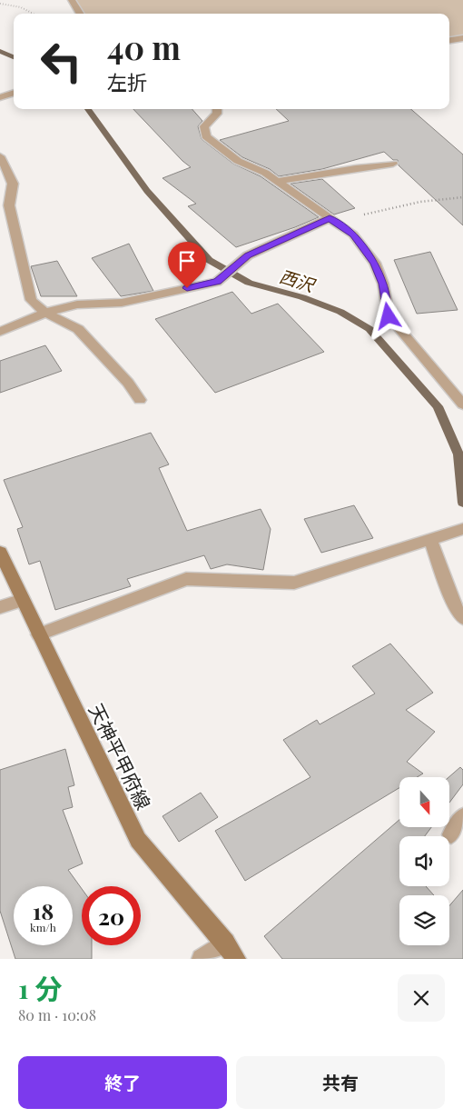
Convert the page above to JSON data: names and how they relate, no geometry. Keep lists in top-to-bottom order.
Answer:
{
  "streets": {
    "main road": ["天神平甲府線"]
  },
  "water": ["西沢"],
  "north": "bottom",
  "page": {
    "turn": ["40 m", "左折"],
    "speed": "18 km/h",
    "limit": "20",
    "heading": ["1 分", "80 m · 10:08"],
    "buttons": ["終了", "共有"]
  }
}
